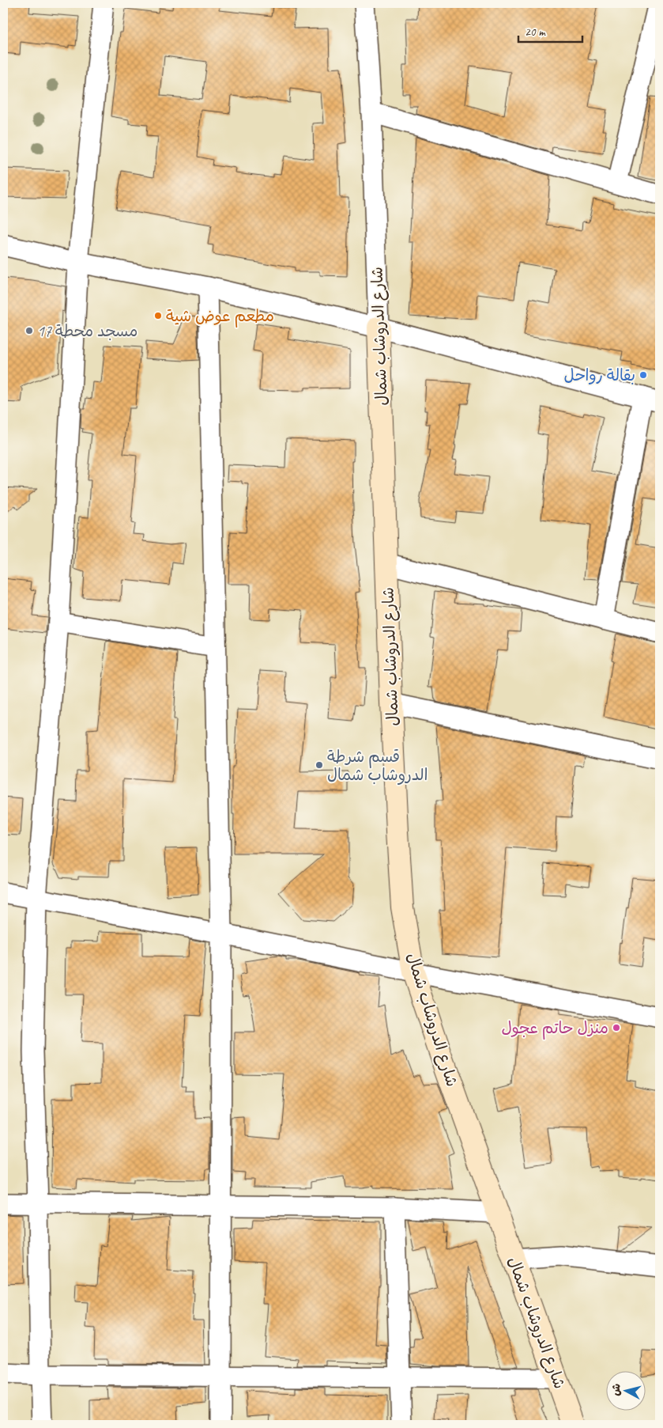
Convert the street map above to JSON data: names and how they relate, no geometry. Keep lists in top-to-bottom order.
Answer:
{
  "streets": {
    "street": ["شارع الدروشاب شمال"]
  },
  "places": [
    "مطعم عوض شية",
    "مسجد محطة 17",
    "بقالة رواحل",
    "قسم شرطة الدروشاب شمال",
    "منزل حاتم عجول"
  ],
  "scale_bar": "20 m",
  "north": "left"
}
